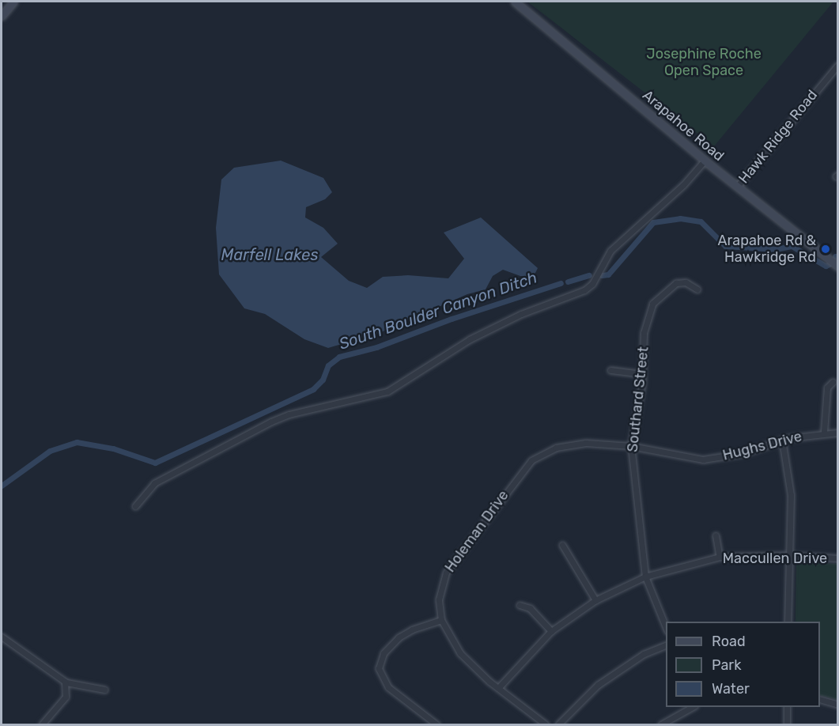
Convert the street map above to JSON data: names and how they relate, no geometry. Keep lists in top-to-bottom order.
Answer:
{
  "streets": {
    "main road": ["Arapahoe Road"],
    "street": [
      "Hawk Ridge Road",
      "Southard Street",
      "Hughs Drive",
      "Holeman Drive",
      "Maccullen Drive"
    ]
  },
  "crossings": [
    ["Arapahoe Road", "Hawk Ridge Road"],
    ["Southard Street", "Hughs Drive"],
    ["Southard Street", "Holeman Drive"],
    ["Southard Street", "Maccullen Drive"],
    ["Hughs Drive", "Holeman Drive"],
    ["Holeman Drive", "Maccullen Drive"]
  ],
  "water": ["Marfell Lakes", "South Boulder Canyon Ditch"],
  "parks": ["Josephine Roche Open Space"],
  "places": ["Arapahoe Rd & Hawkridge Rd"],
  "legend": ["Road", "Park", "Water"]
}
